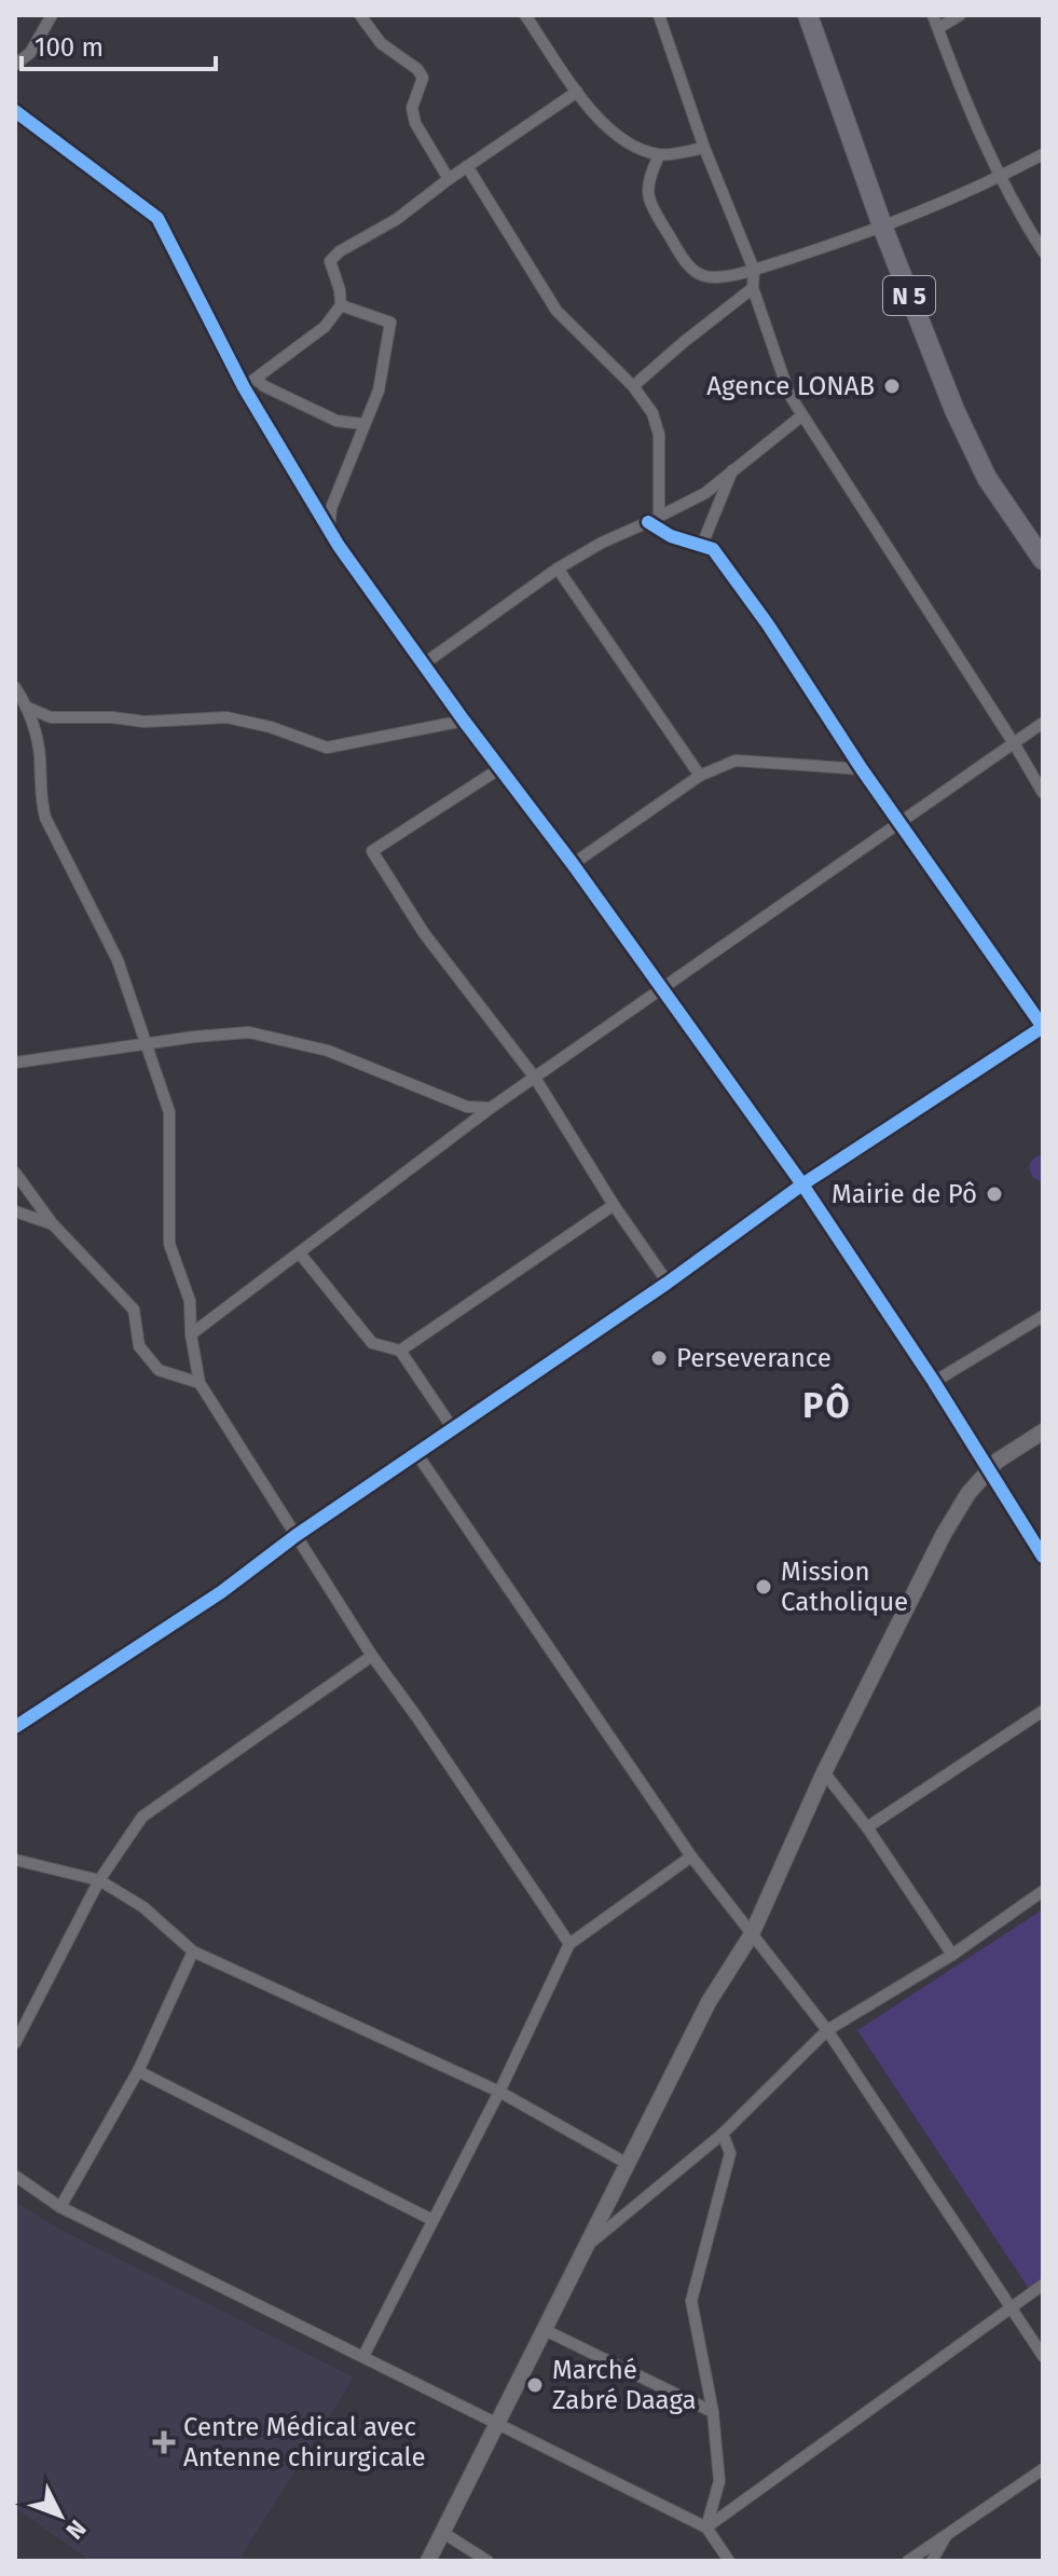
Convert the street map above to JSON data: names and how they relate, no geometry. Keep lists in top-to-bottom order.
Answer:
{
  "streets": {
    "highway": ["N 5"]
  },
  "districts": ["PÔ"],
  "places": {
    "other": [
      "Agence LONAB",
      "Mairie de Pô",
      "Perseverance",
      "Mission Catholique",
      "Marché Zabré Daaga"
    ],
    "health": ["Centre Médical avec Antenne chirurgicale"]
  },
  "scale_bar": "100 m",
  "north": "bottom right"
}
